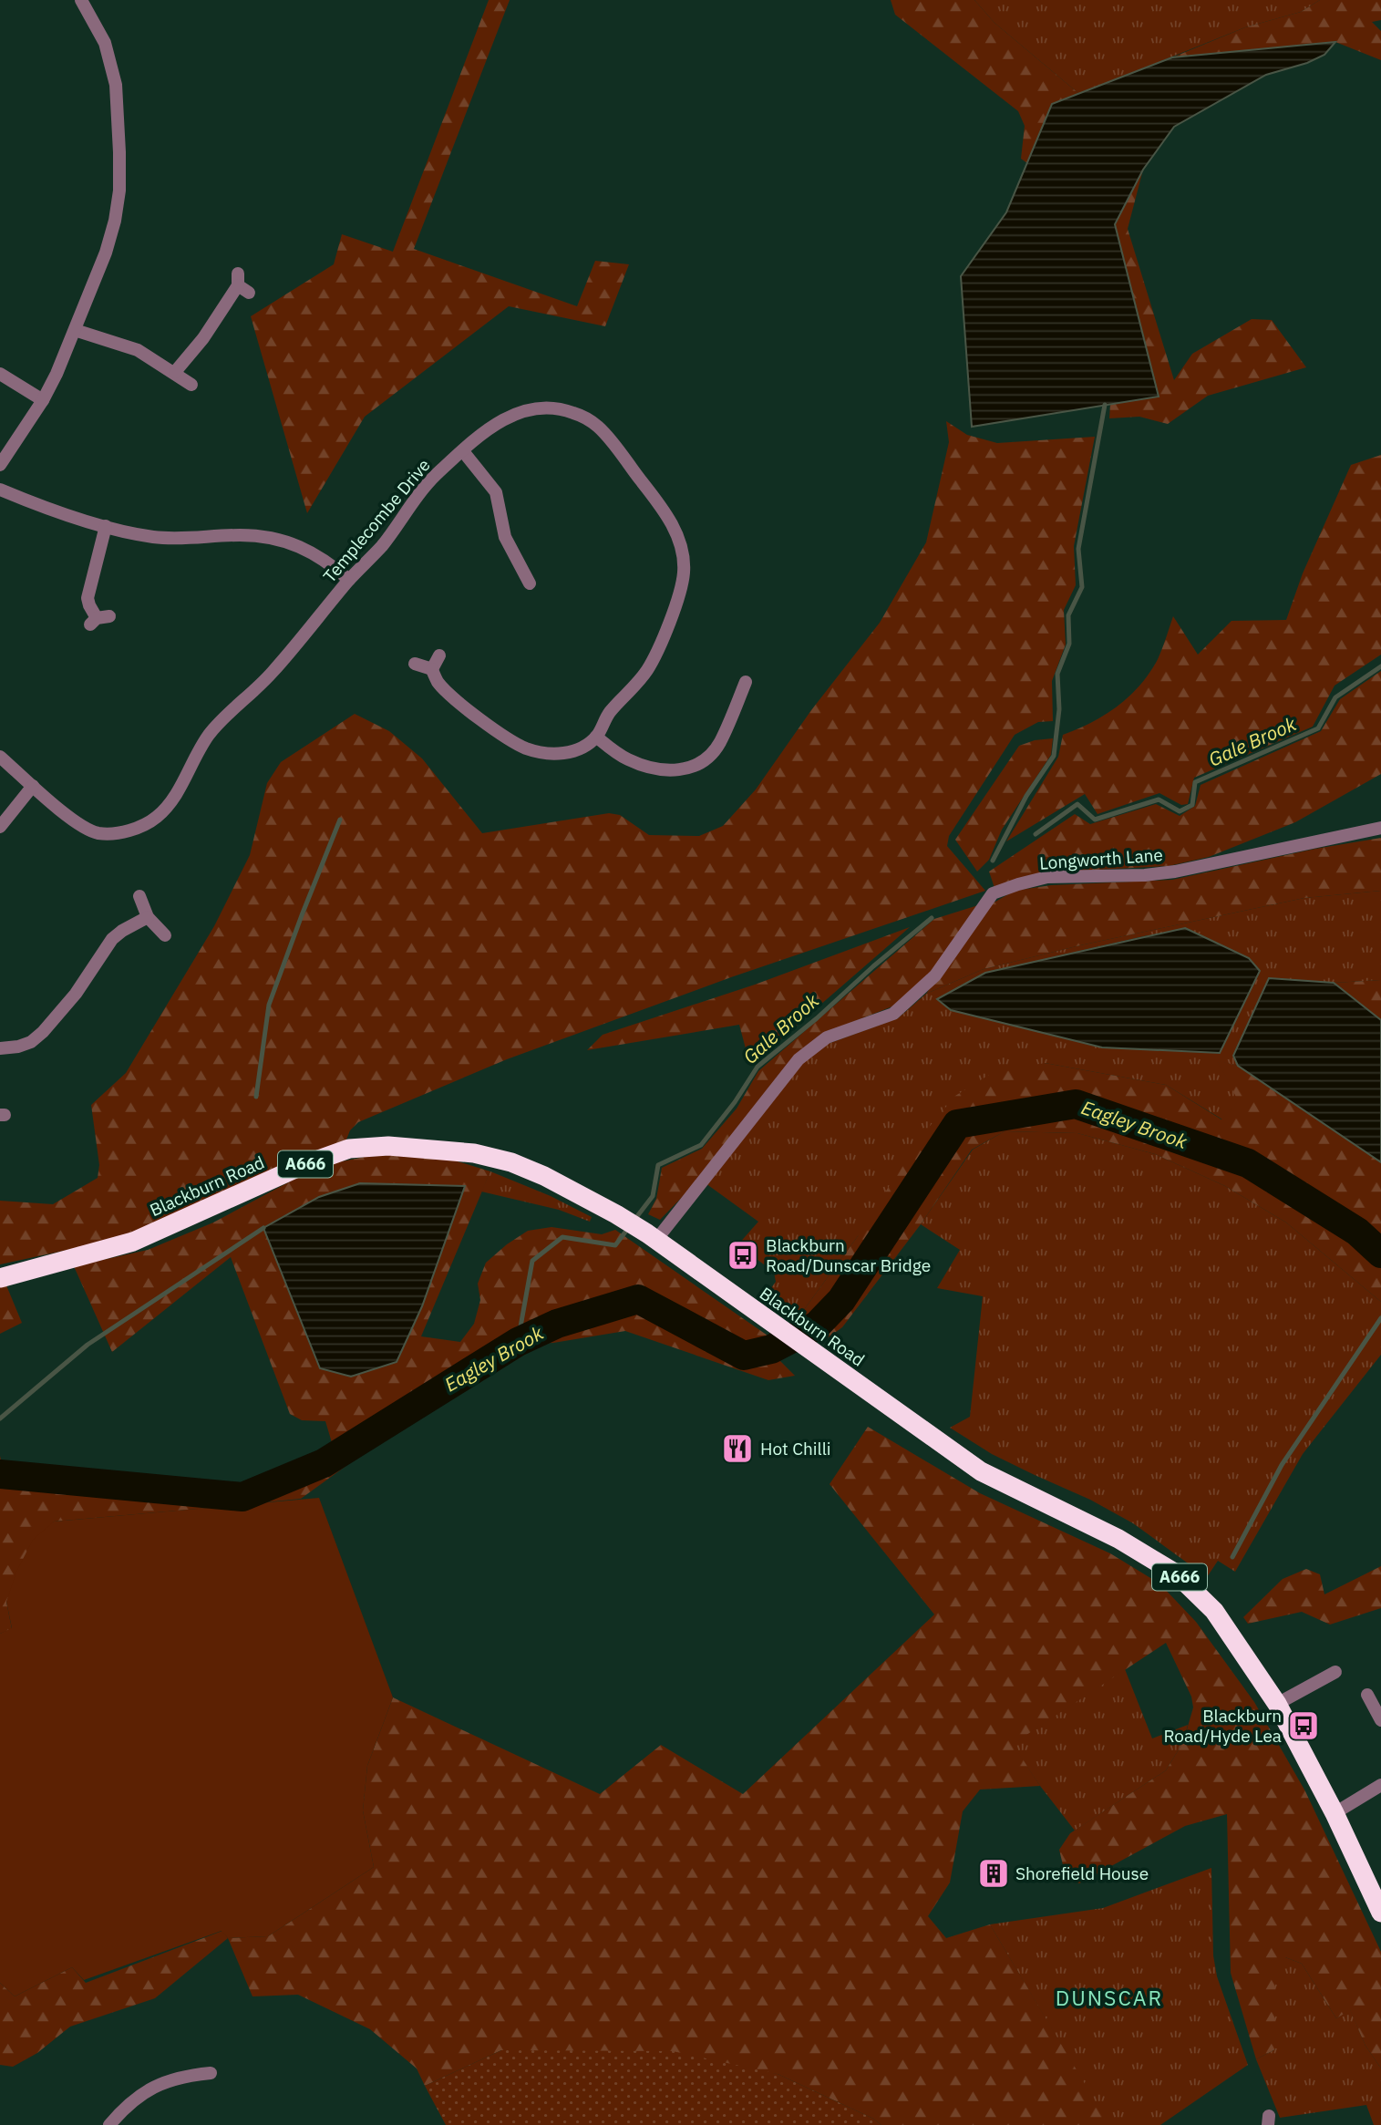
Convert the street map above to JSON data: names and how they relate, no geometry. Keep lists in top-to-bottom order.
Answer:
{
  "streets": {
    "highway": ["A666", "Blackburn Road"],
    "street": ["Templecombe Drive", "Longworth Lane"]
  },
  "crossings": [
    ["Longworth Lane", "Blackburn Road"]
  ],
  "districts": ["DUNSCAR"],
  "water": ["Gale Brook", "Eagley Brook"],
  "places": {
    "bus stop": ["Blackburn Road/Dunscar Bridge", "Blackburn Road/Hyde Lea"],
    "restaurant": ["Hot Chilli"],
    "building": ["Shorefield House"]
  }
}
